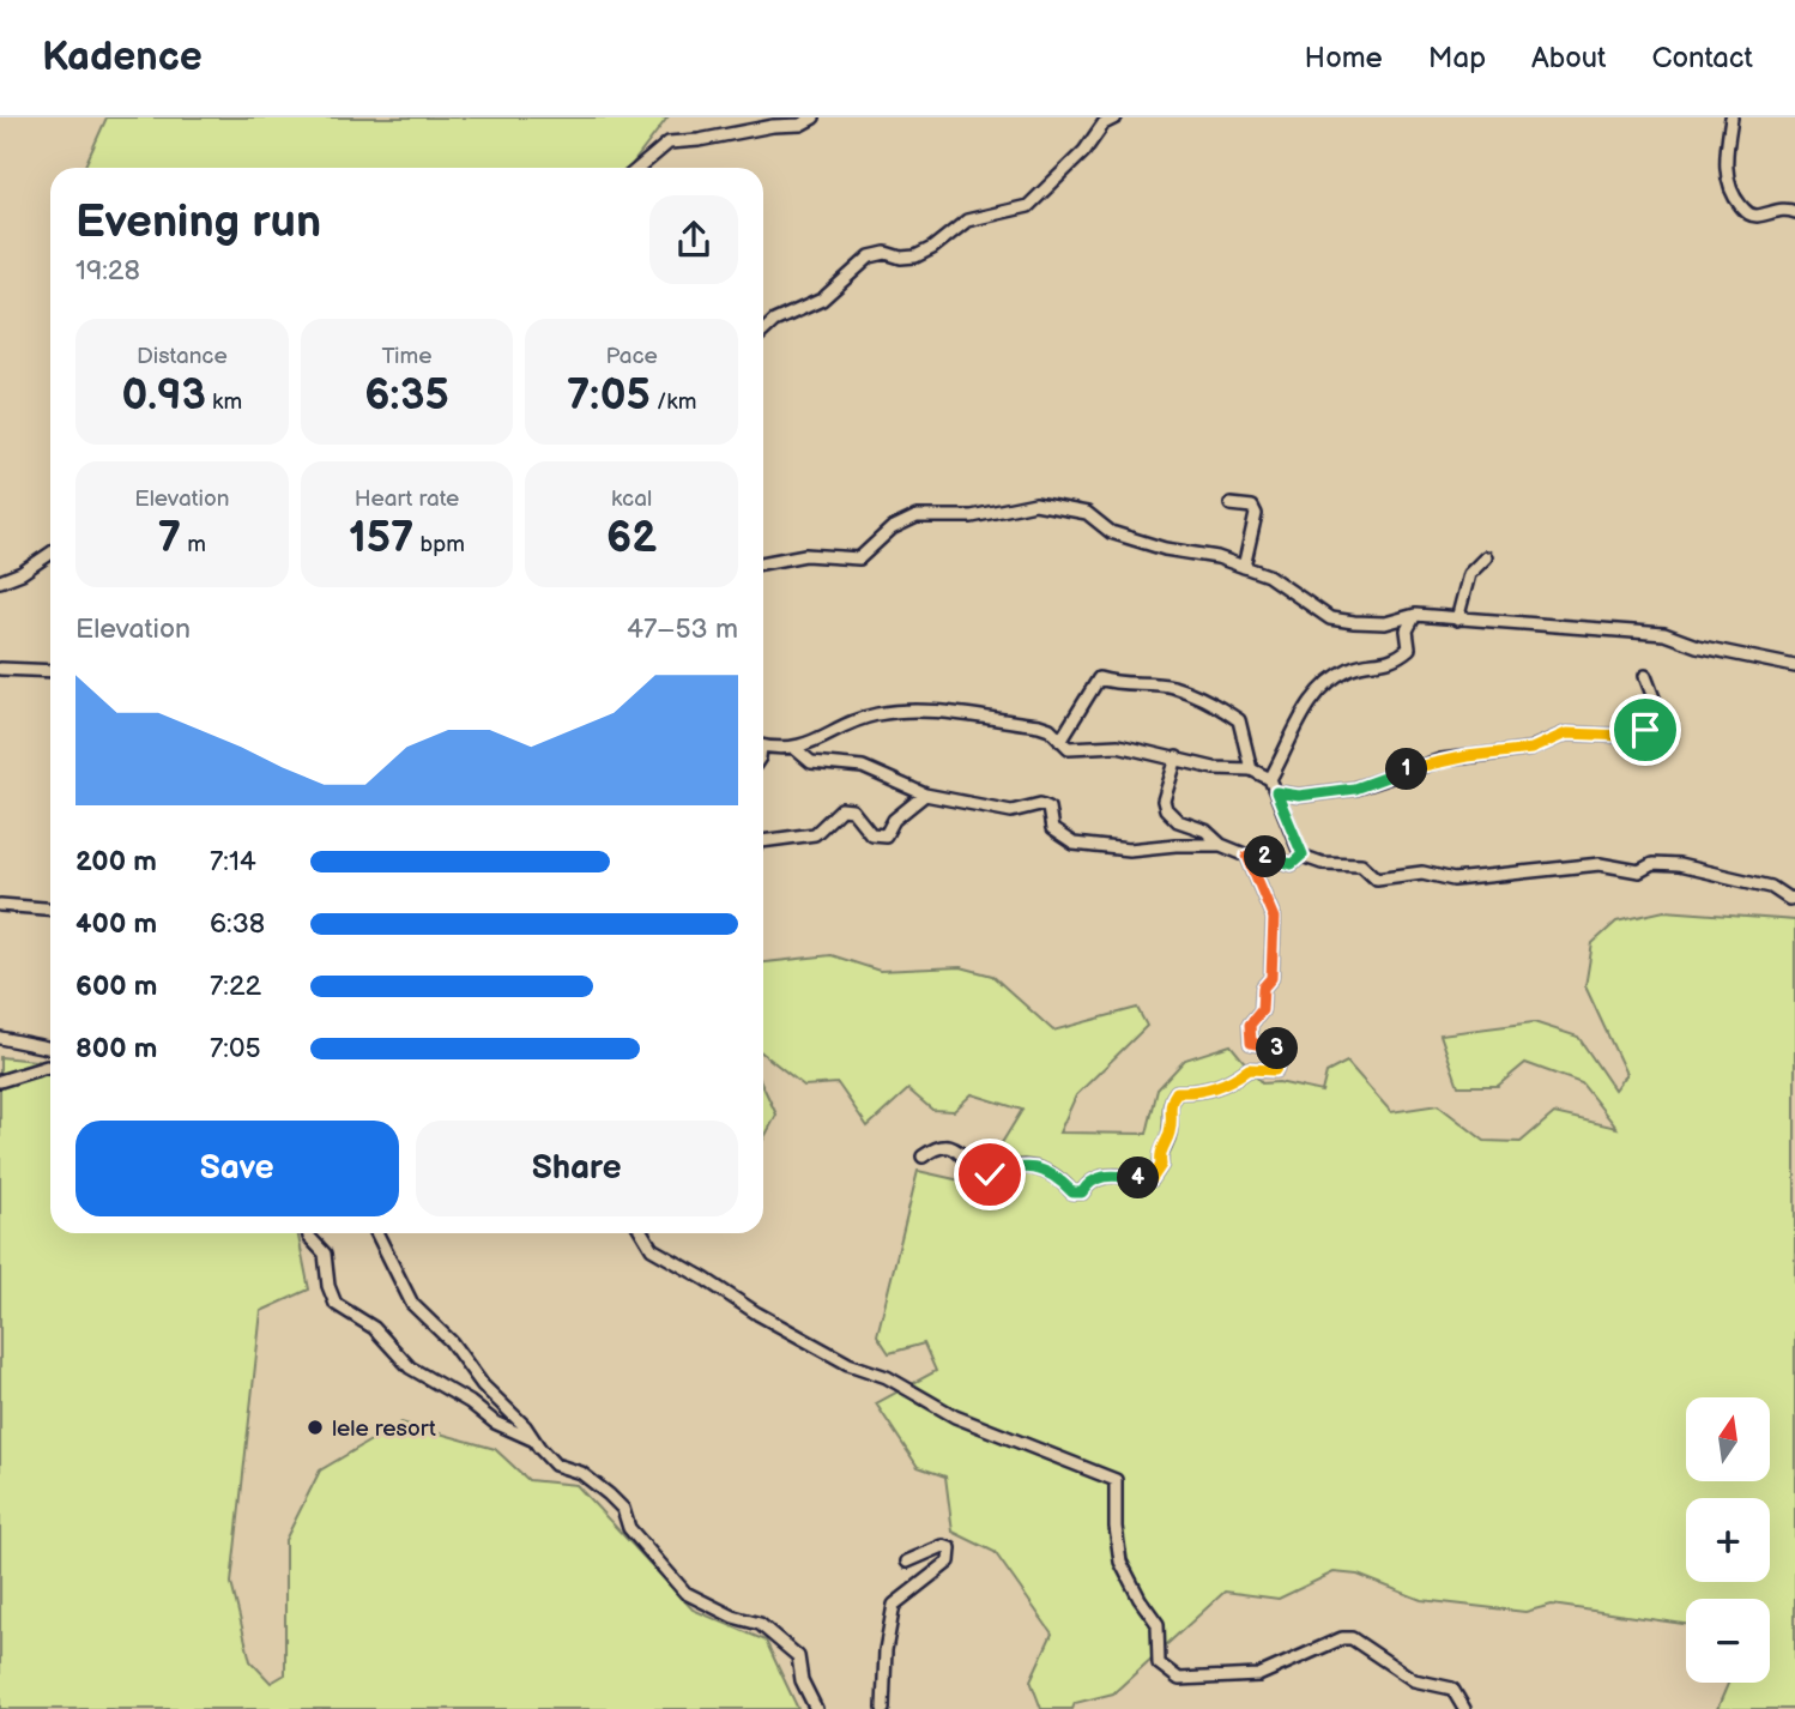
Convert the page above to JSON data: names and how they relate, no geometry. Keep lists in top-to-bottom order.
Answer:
{
  "places": ["lele resort"],
  "north": "top",
  "page": {
    "header": "Kadence",
    "nav": [
      "Home",
      "Map",
      "About",
      "Contact"
    ],
    "heading": ["Evening run", "19:28"],
    "stats": [
      ["Distance", "0.93 km"],
      ["Time", "6:35"],
      ["Pace", "7:05 /km"],
      ["Elevation", "7 m"],
      ["Heart rate", "157 bpm"],
      ["kcal", "62"]
    ],
    "chart": ["Elevation", "47–53 m"],
    "pins": [
      "1",
      "2",
      "3",
      "4"
    ],
    "list": [
      {
        "name": "200 m",
        "note": "7:14"
      },
      {
        "name": "400 m",
        "note": "6:38"
      },
      {
        "name": "600 m",
        "note": "7:22"
      },
      {
        "name": "800 m",
        "note": "7:05"
      }
    ],
    "buttons": ["Save", "Share"],
    "map_buttons": ["+", "−"]
  }
}
